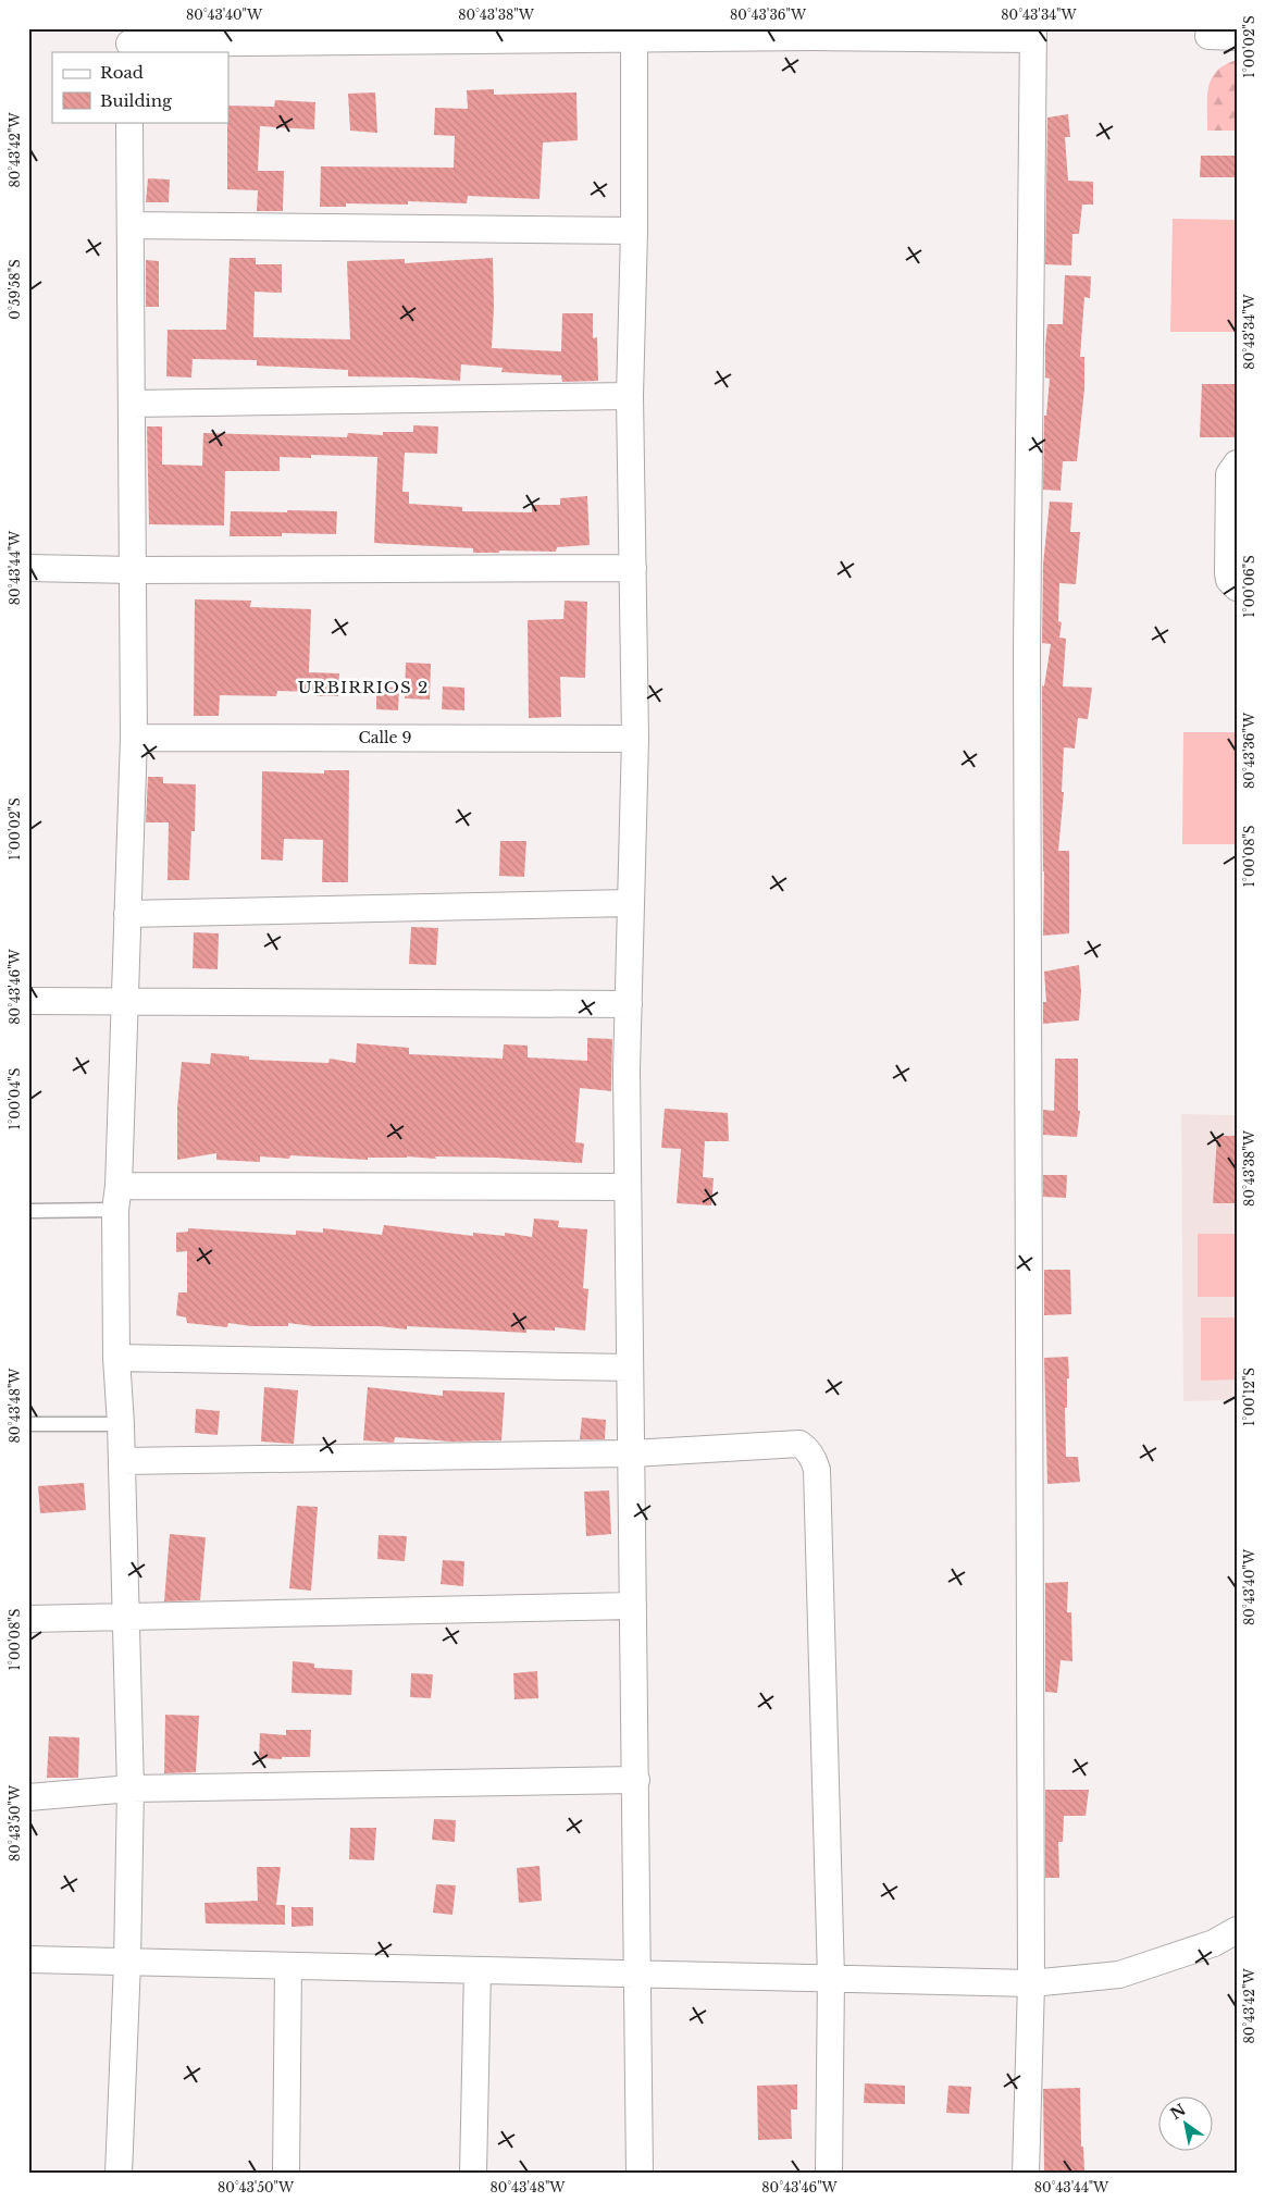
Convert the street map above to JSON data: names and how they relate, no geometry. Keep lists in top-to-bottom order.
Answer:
{
  "streets": {
    "street": ["Calle 9"]
  },
  "districts": ["URBIRRIOS 2"],
  "legend": ["Road", "Building"],
  "north": "top left",
  "coordinates": [
    "80°43'40\"W",
    "80°43'38\"W",
    "80°43'36\"W",
    "80°43'34\"W",
    "1°00'02\"S",
    "80°43'42\"W",
    "0°59'58\"S",
    "80°43'44\"W",
    "1°00'06\"S",
    "1°00'08\"S",
    "80°43'46\"W",
    "1°00'04\"S",
    "1°00'12\"S",
    "80°43'48\"W",
    "80°43'50\"W"
  ]
}
